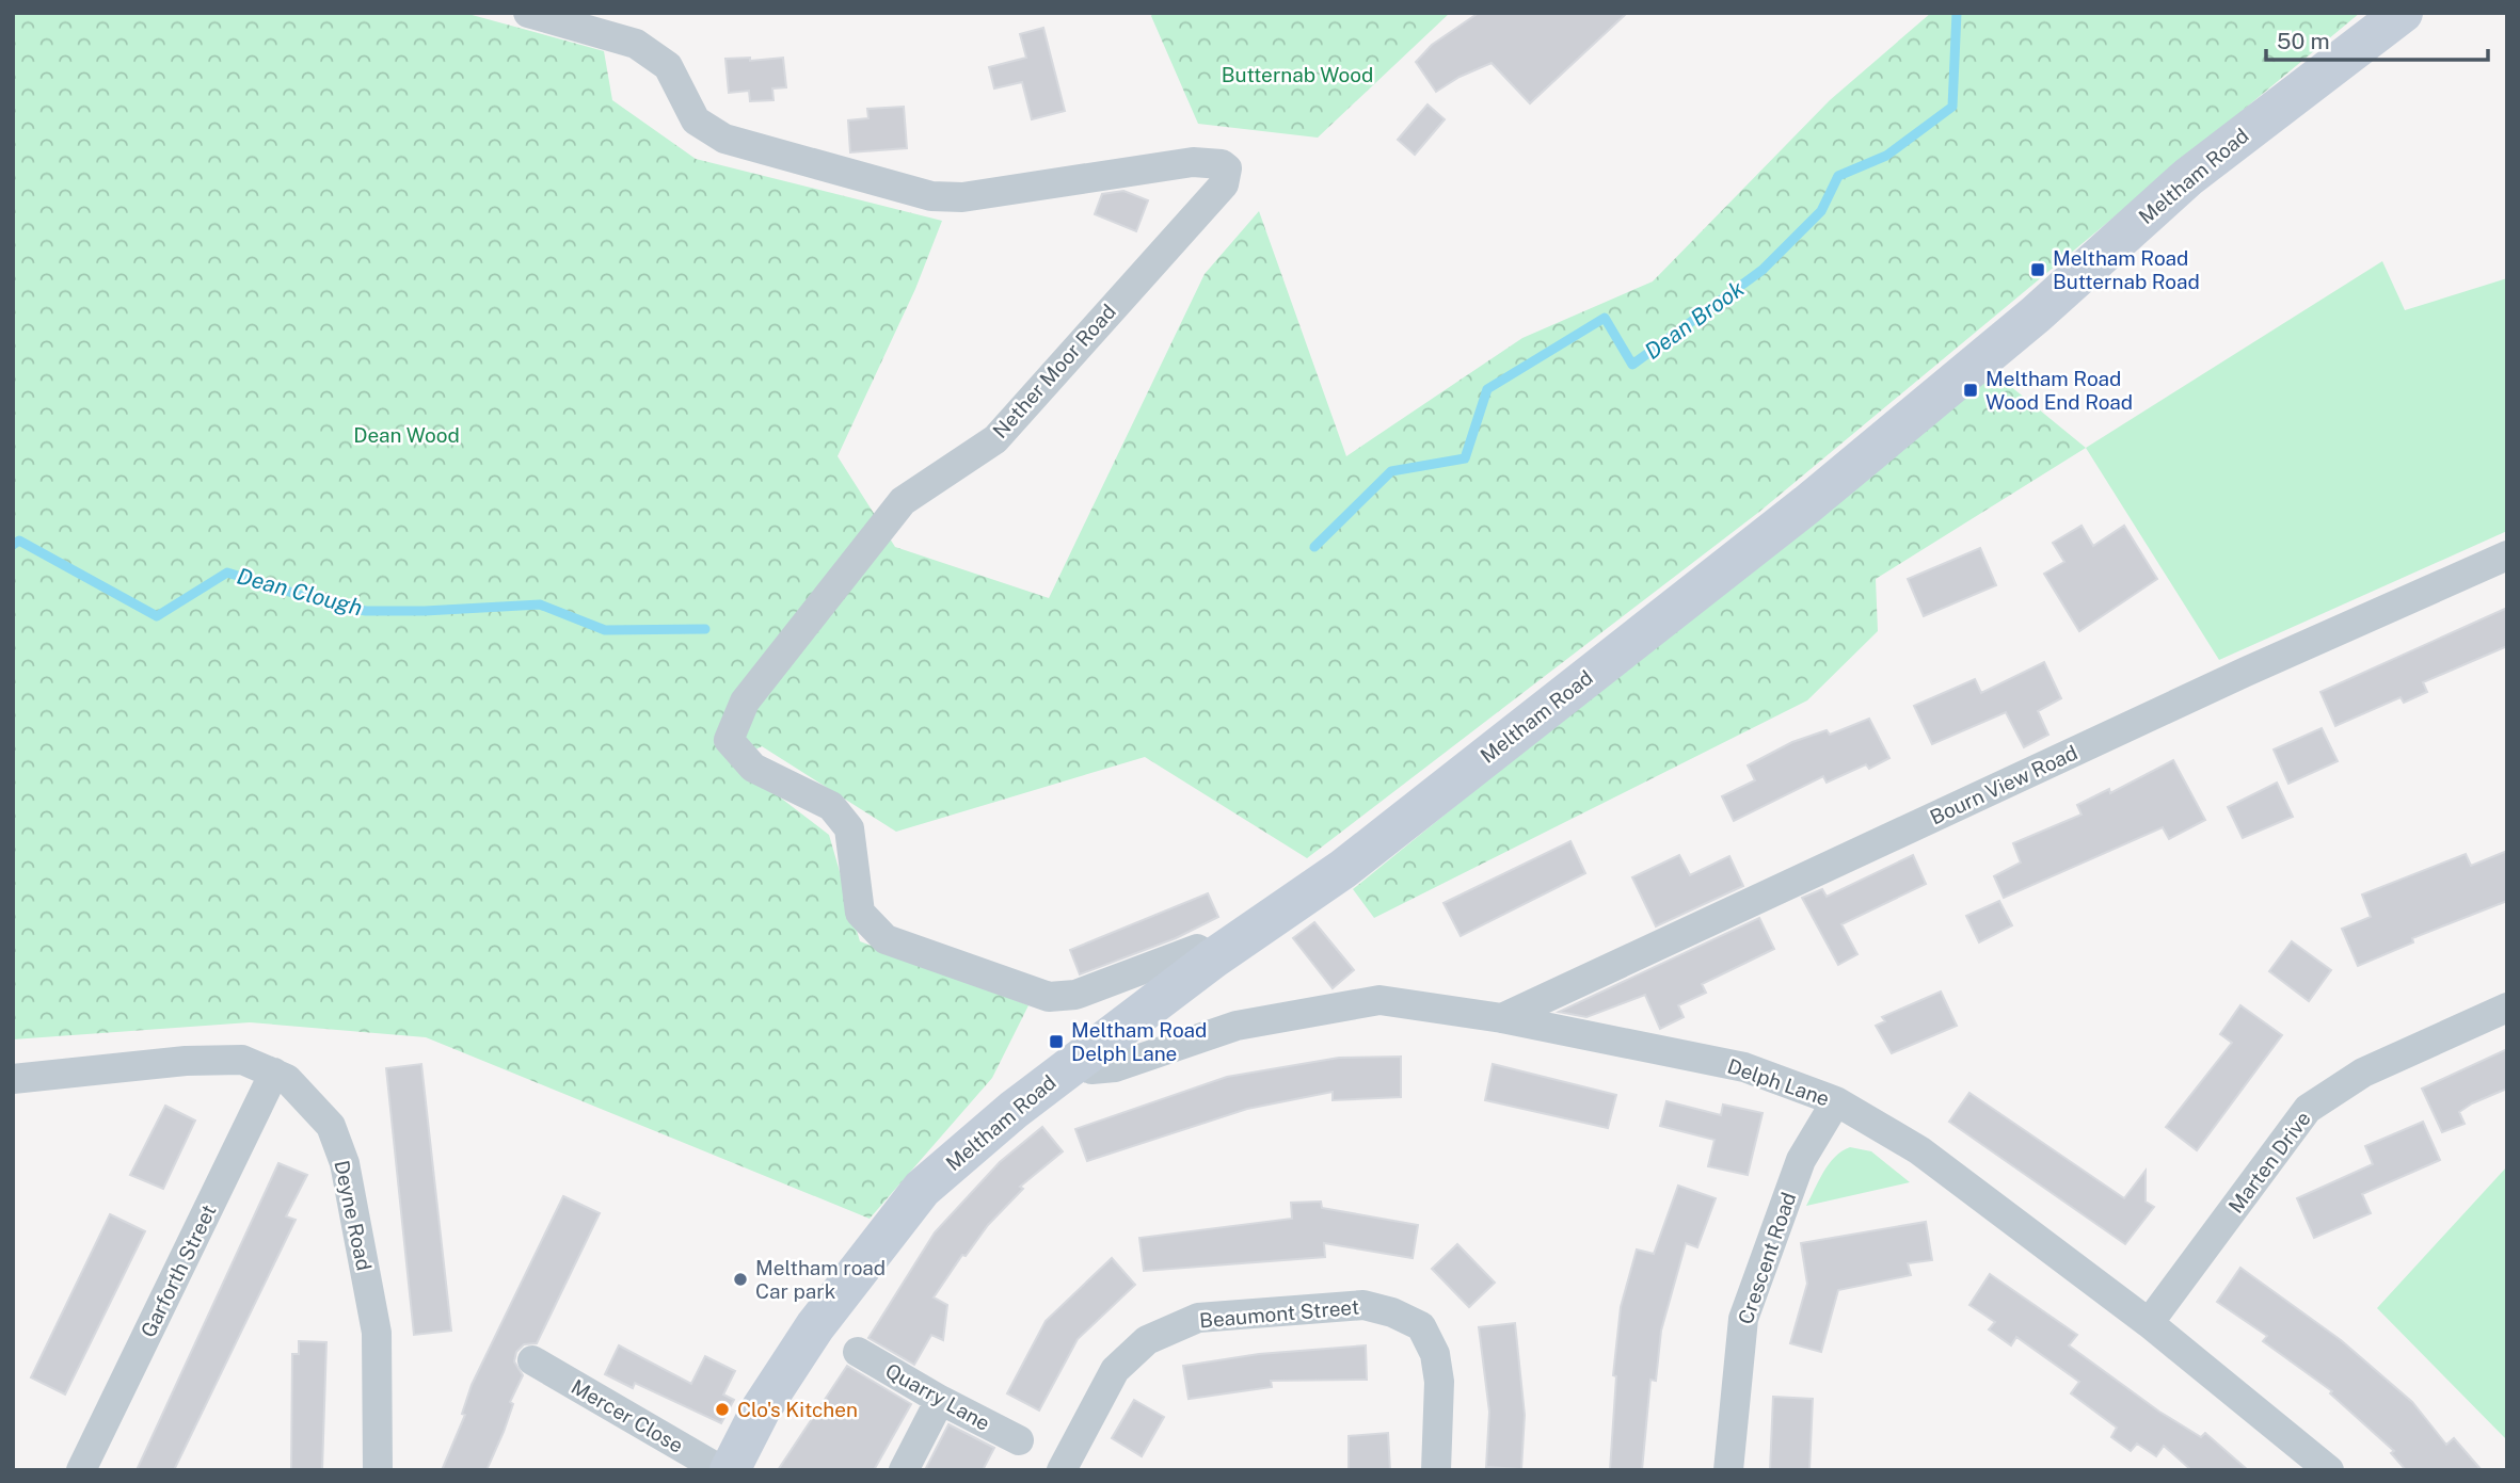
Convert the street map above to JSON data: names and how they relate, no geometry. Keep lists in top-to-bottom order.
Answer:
{
  "streets": {
    "main road": ["Meltham Road"],
    "street": [
      "Nether Moor Road",
      "Bourn View Road",
      "Delph Lane",
      "Marten Drive",
      "Deyne Road",
      "Crescent Road",
      "Garforth Street",
      "Beaumont Street",
      "Quarry Lane",
      "Mercer Close"
    ]
  },
  "crossings": [
    ["Meltham Road", "Nether Moor Road"],
    ["Meltham Road", "Delph Lane"],
    ["Bourn View Road", "Delph Lane"],
    ["Delph Lane", "Marten Drive"],
    ["Delph Lane", "Crescent Road"],
    ["Deyne Road", "Garforth Street"]
  ],
  "water": ["Dean Brook", "Dean Clough"],
  "parks": ["Butternab Wood", "Dean Wood"],
  "places": {
    "transit": ["Meltham Road Butternab Road", "Meltham Road Wood End Road", "Meltham Road Delph Lane"],
    "other": ["Meltham road Car park", "Clo's Kitchen"]
  },
  "scale_bar": "50 m"
}
